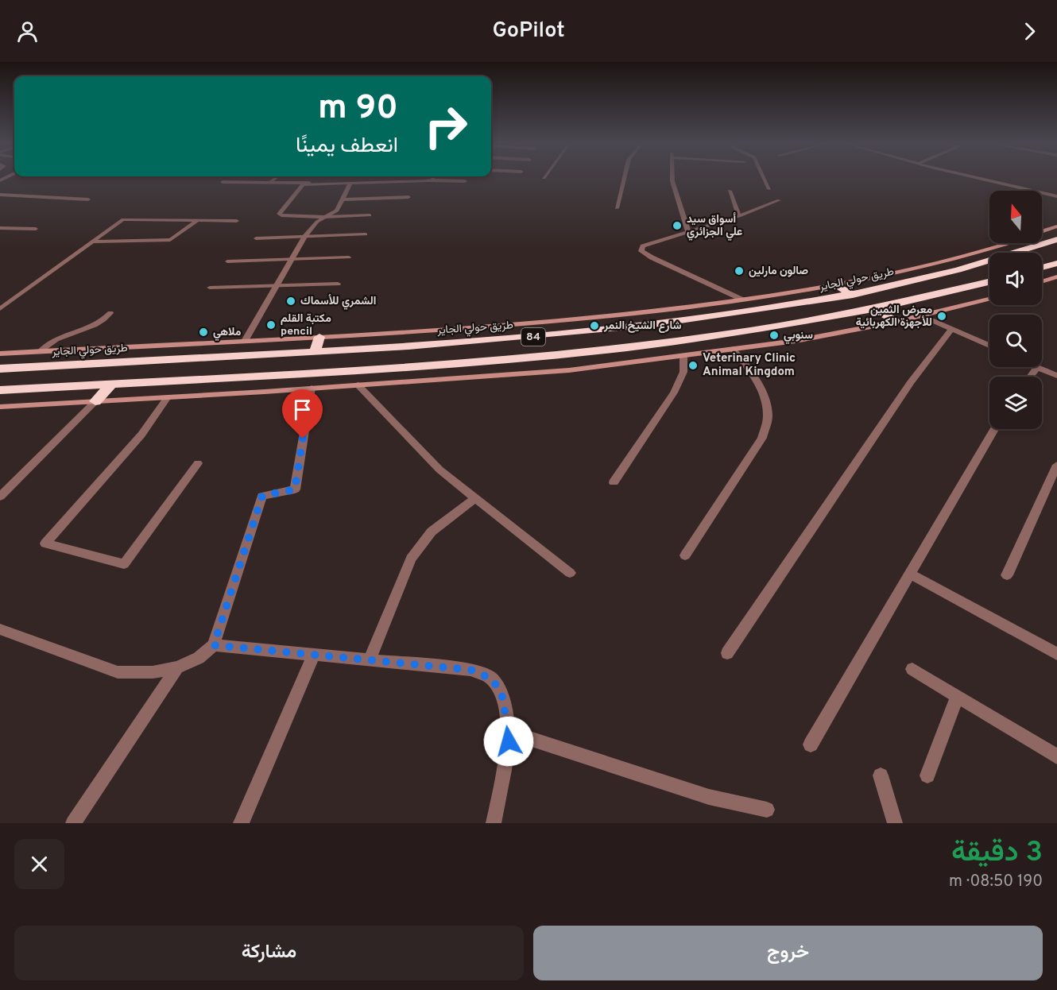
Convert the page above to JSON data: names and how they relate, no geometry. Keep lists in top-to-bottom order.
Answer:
{
  "streets": {
    "highway": ["طريق حولي الجاير", "84"]
  },
  "places": [
    "أسواق سيد علي الجزائري",
    "صالون مارلين",
    "الشمري للأسماك",
    "معرض الثمين للأجهزة الكهربائية",
    "مكتبة القلم pencil",
    "شارع الشيخ النمر",
    "ملاهي",
    "سنوبي",
    "Veterinary Clinic Animal Kingdom"
  ],
  "north": "top",
  "page": {
    "header": "GoPilot",
    "turn": ["90 m", "انعطف يمينًا"],
    "heading": ["3 دقيقة", "190 m · 08:50"],
    "buttons": ["خروج", "مشاركة"]
  }
}
